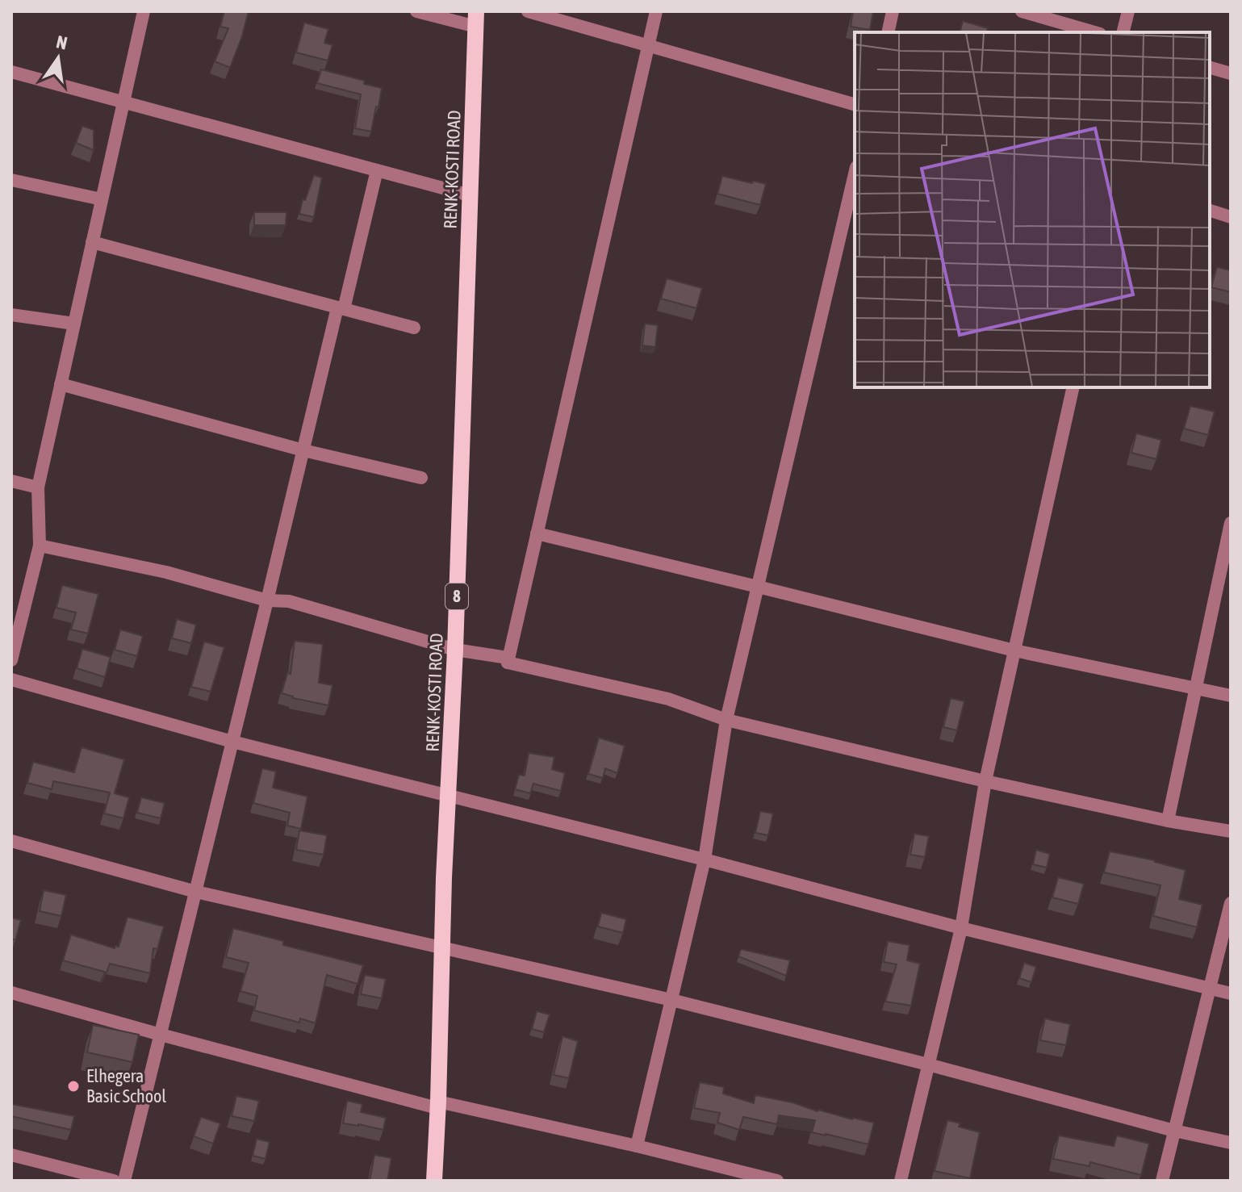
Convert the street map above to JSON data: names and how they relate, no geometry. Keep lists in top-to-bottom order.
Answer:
{
  "streets": {
    "main road": ["RENK-KOSTI ROAD", "8"]
  },
  "places": ["Elhegera Basic School"],
  "north": "top"
}
